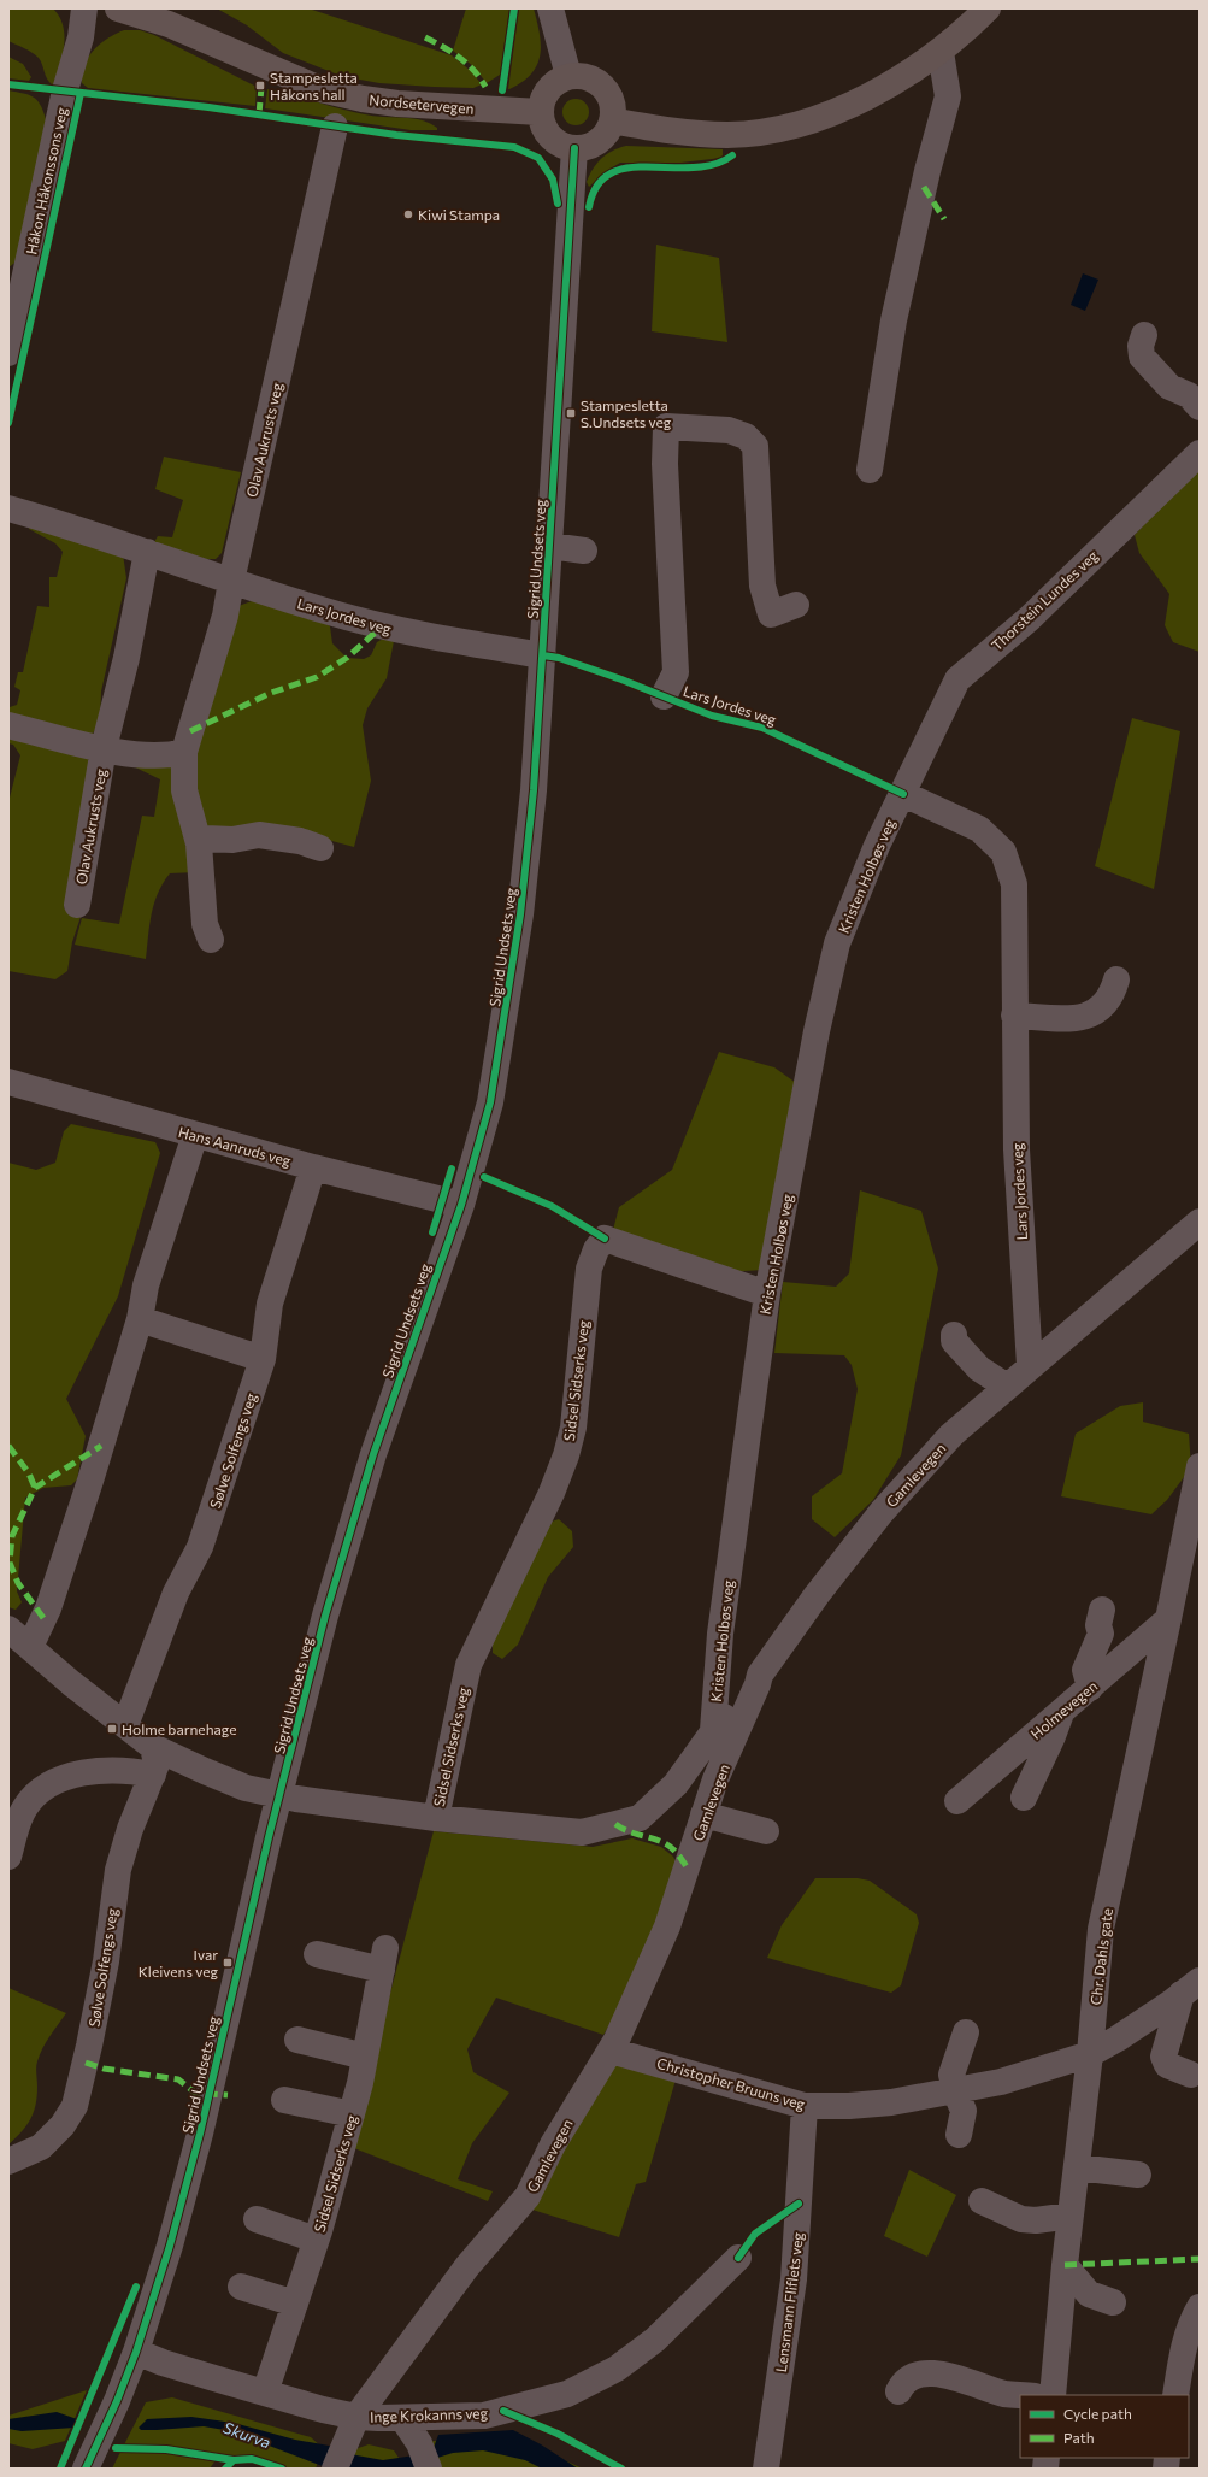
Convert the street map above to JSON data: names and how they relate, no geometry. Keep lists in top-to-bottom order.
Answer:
{
  "streets": {
    "main road": ["Nordsetervegen"],
    "street": [
      "Håkon Håkonssons veg",
      "Olav Aukrusts veg",
      "Sigrid Undsets veg",
      "Thorstein Lundes veg",
      "Lars Jordes veg",
      "Kristen Holbøs veg",
      "Hans Aanruds veg",
      "Sidsel Sidserks veg",
      "Sølve Solfengs veg",
      "Gamlevegen",
      "Holmevegen",
      "Chr. Dahls gate",
      "Christopher Bruuns veg",
      "Lensmann Fliflets veg",
      "Inge Krokanns veg"
    ]
  },
  "crossings": [
    ["Nordsetervegen", "Sigrid Undsets veg"],
    ["Olav Aukrusts veg", "Lars Jordes veg"],
    ["Sigrid Undsets veg", "Lars Jordes veg"],
    ["Sigrid Undsets veg", "Hans Aanruds veg"],
    ["Sigrid Undsets veg", "Inge Krokanns veg"],
    ["Thorstein Lundes veg", "Lars Jordes veg"],
    ["Thorstein Lundes veg", "Kristen Holbøs veg"],
    ["Lars Jordes veg", "Kristen Holbøs veg"],
    ["Lars Jordes veg", "Gamlevegen"],
    ["Kristen Holbøs veg", "Sidsel Sidserks veg"],
    ["Hans Aanruds veg", "Sølve Solfengs veg"],
    ["Sidsel Sidserks veg", "Inge Krokanns veg"],
    ["Gamlevegen", "Christopher Bruuns veg"],
    ["Gamlevegen", "Inge Krokanns veg"],
    ["Holmevegen", "Chr. Dahls gate"],
    ["Chr. Dahls gate", "Christopher Bruuns veg"],
    ["Christopher Bruuns veg", "Lensmann Fliflets veg"]
  ],
  "water": ["Skurva"],
  "places": {
    "transit": [
      "Stampesletta Håkons hall",
      "Stampesletta S.Undsets veg",
      "Holme barnehage",
      "Ivar Kleivens veg"
    ],
    "other": ["Kiwi Stampa"]
  },
  "legend": ["Cycle path", "Path"]
}
